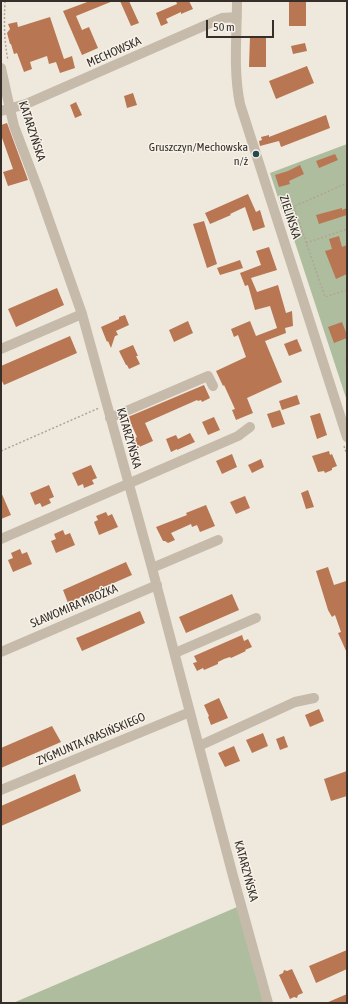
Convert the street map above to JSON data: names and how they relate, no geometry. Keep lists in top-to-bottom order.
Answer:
{
  "streets": {
    "street": [
      "MECHOWSKA",
      "KATARZYŃSKA",
      "ZIELIŃSKA",
      "SŁAWOMIRA MROŻKA",
      "ZYGMUNTA KRASIŃSKIEGO"
    ]
  },
  "crossings": [
    ["MECHOWSKA", "KATARZYŃSKA"],
    ["MECHOWSKA", "ZIELIŃSKA"],
    ["KATARZYŃSKA", "SŁAWOMIRA MROŻKA"],
    ["KATARZYŃSKA", "ZYGMUNTA KRASIŃSKIEGO"]
  ],
  "places": ["Gruszczyn/Mechowska n/ż"],
  "scale_bar": "50 m"
}
